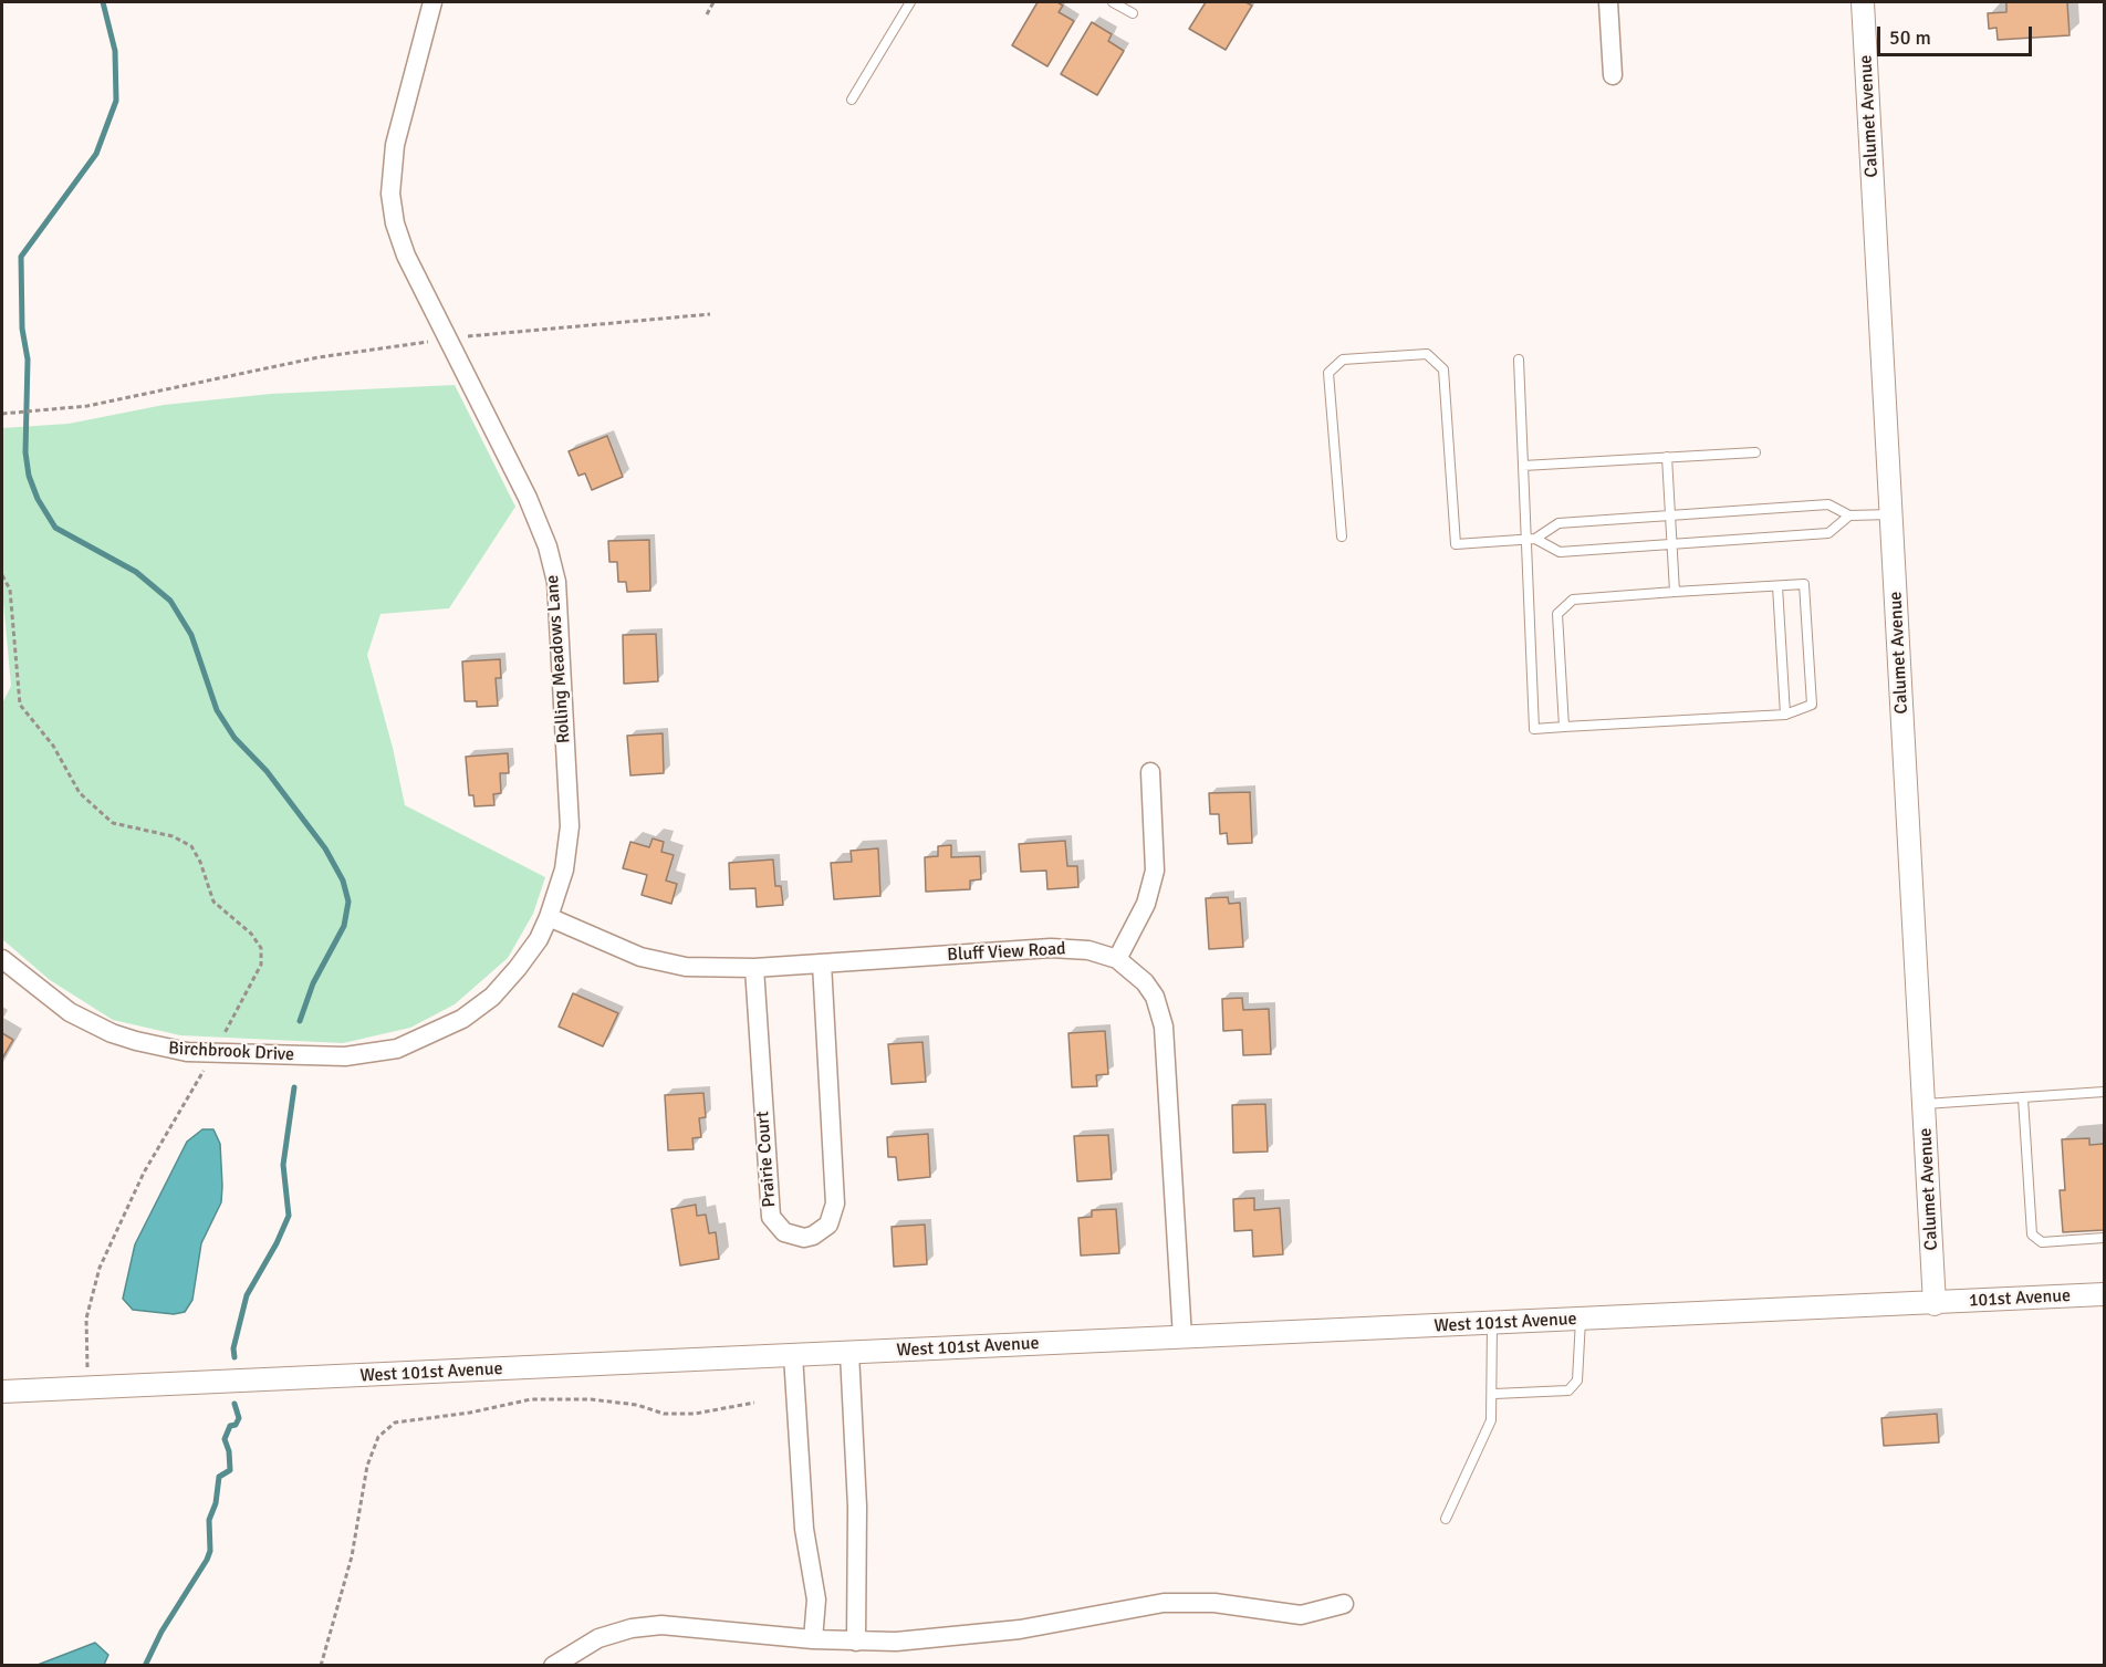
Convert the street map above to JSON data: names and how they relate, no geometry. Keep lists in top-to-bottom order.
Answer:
{
  "streets": {
    "street": [
      "Calumet Avenue",
      "Rolling Meadows Lane",
      "Bluff View Road",
      "Birchbrook Drive",
      "Prairie Court",
      "101st Avenue",
      "West 101st Avenue"
    ]
  },
  "crossings": [
    ["Calumet Avenue", "101st Avenue"],
    ["Calumet Avenue", "West 101st Avenue"],
    ["Rolling Meadows Lane", "Bluff View Road"],
    ["Rolling Meadows Lane", "Birchbrook Drive"],
    ["Bluff View Road", "Prairie Court"],
    ["Bluff View Road", "West 101st Avenue"],
    ["101st Avenue", "West 101st Avenue"]
  ],
  "scale_bar": "50 m"
}
